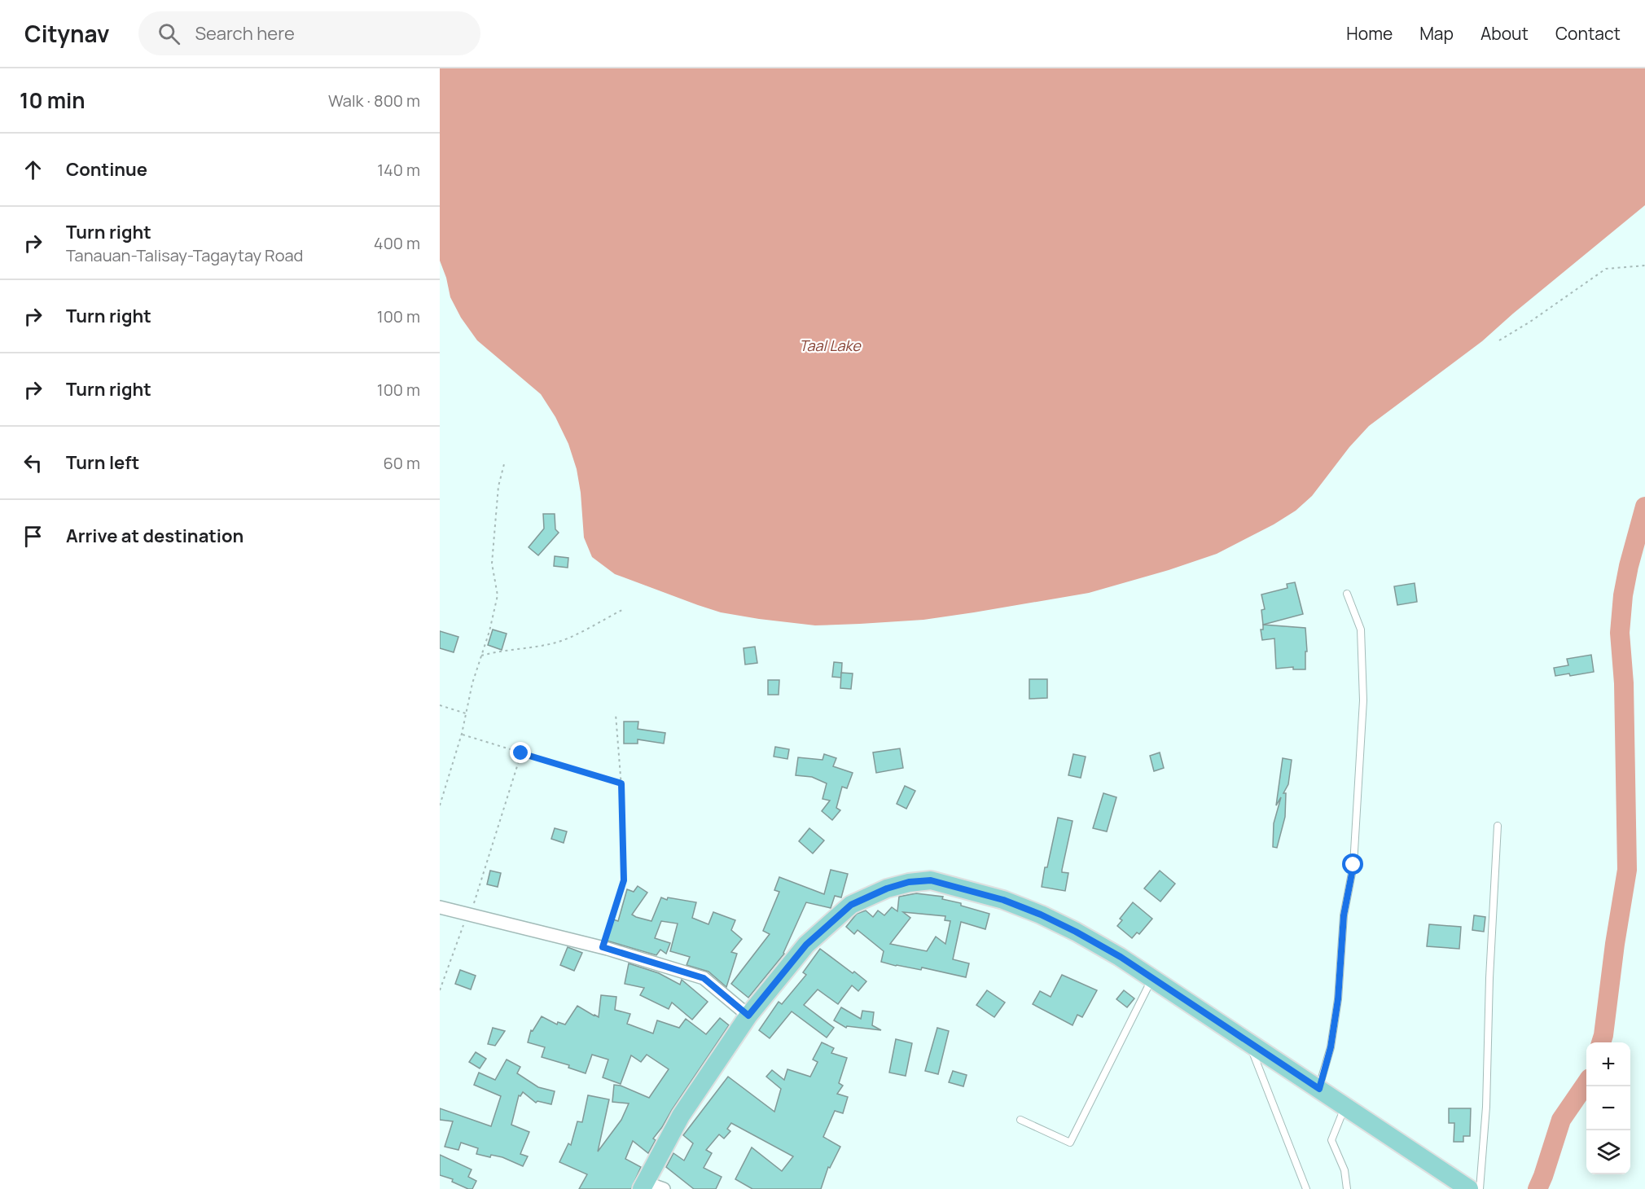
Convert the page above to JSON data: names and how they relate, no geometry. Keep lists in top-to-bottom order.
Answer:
{
  "water": ["Taal Lake"],
  "page": {
    "header": "Citynav",
    "search": "Search here",
    "nav": [
      "Home",
      "Map",
      "About",
      "Contact"
    ],
    "heading": ["10 min", "Walk · 800 m"],
    "list": [
      ["Continue", "140 m"],
      ["Turn right", "Tanauan-Talisay-Tagaytay Road", "400 m"],
      ["Turn right", "100 m"],
      ["Turn right", "100 m"],
      ["Turn left", "60 m"],
      "Arrive at destination"
    ],
    "map_buttons": ["+", "−"]
  }
}
